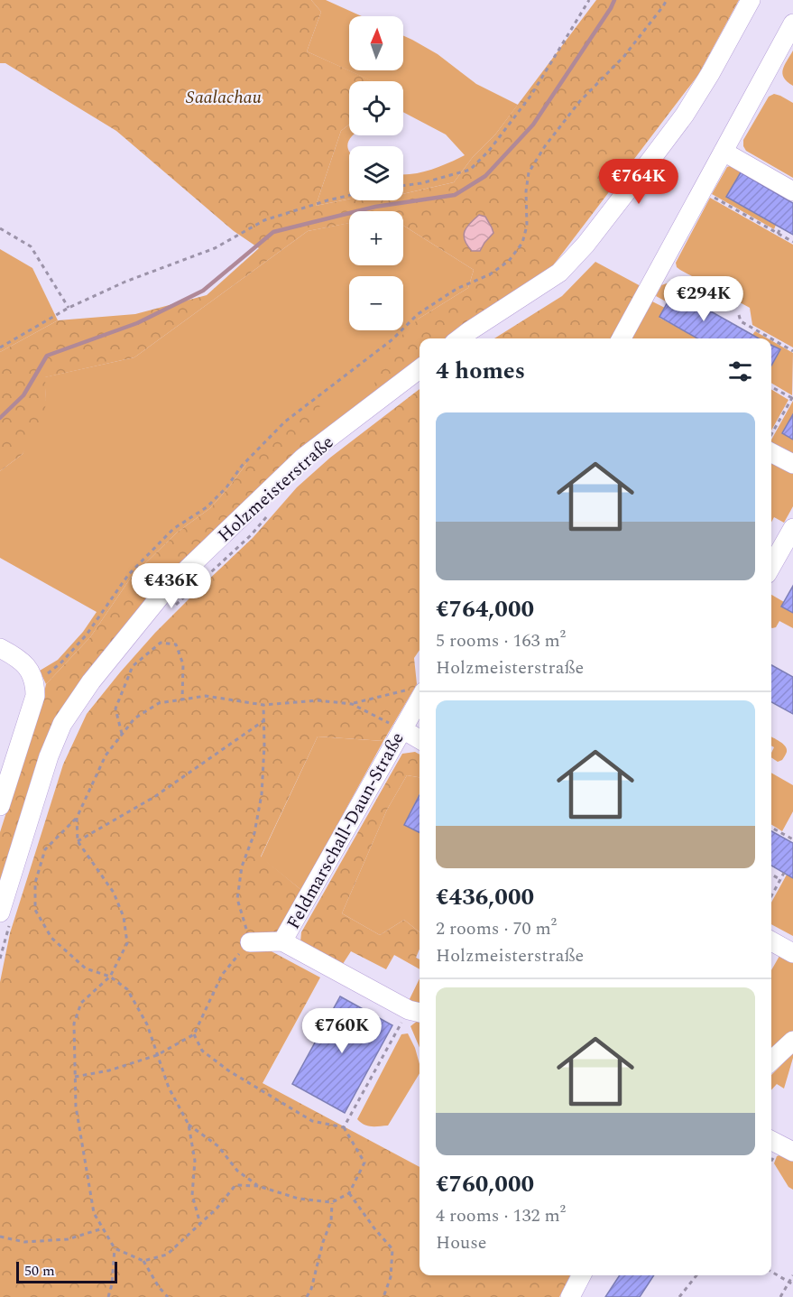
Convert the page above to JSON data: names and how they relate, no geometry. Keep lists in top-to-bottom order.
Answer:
{
  "streets": {
    "street": ["Holzmeisterstraße", "Feldmarschall-Daun-Straße"]
  },
  "parks": ["Saalachau"],
  "scale_bar": "50 m",
  "north": "top",
  "page": {
    "map_buttons": ["+", "−"],
    "price": [
      "€764K",
      "€294K",
      "€436K",
      "€760K"
    ],
    "heading": "4 homes",
    "list": [
      {
        "name": "€764,000",
        "note": "5 rooms · 163 m² · Holzmeisterstraße"
      },
      {
        "name": "€436,000",
        "note": "2 rooms · 70 m² · Holzmeisterstraße"
      },
      {
        "name": "€760,000",
        "note": "4 rooms · 132 m² · House"
      }
    ],
    "scale": "50 m"
  }
}
